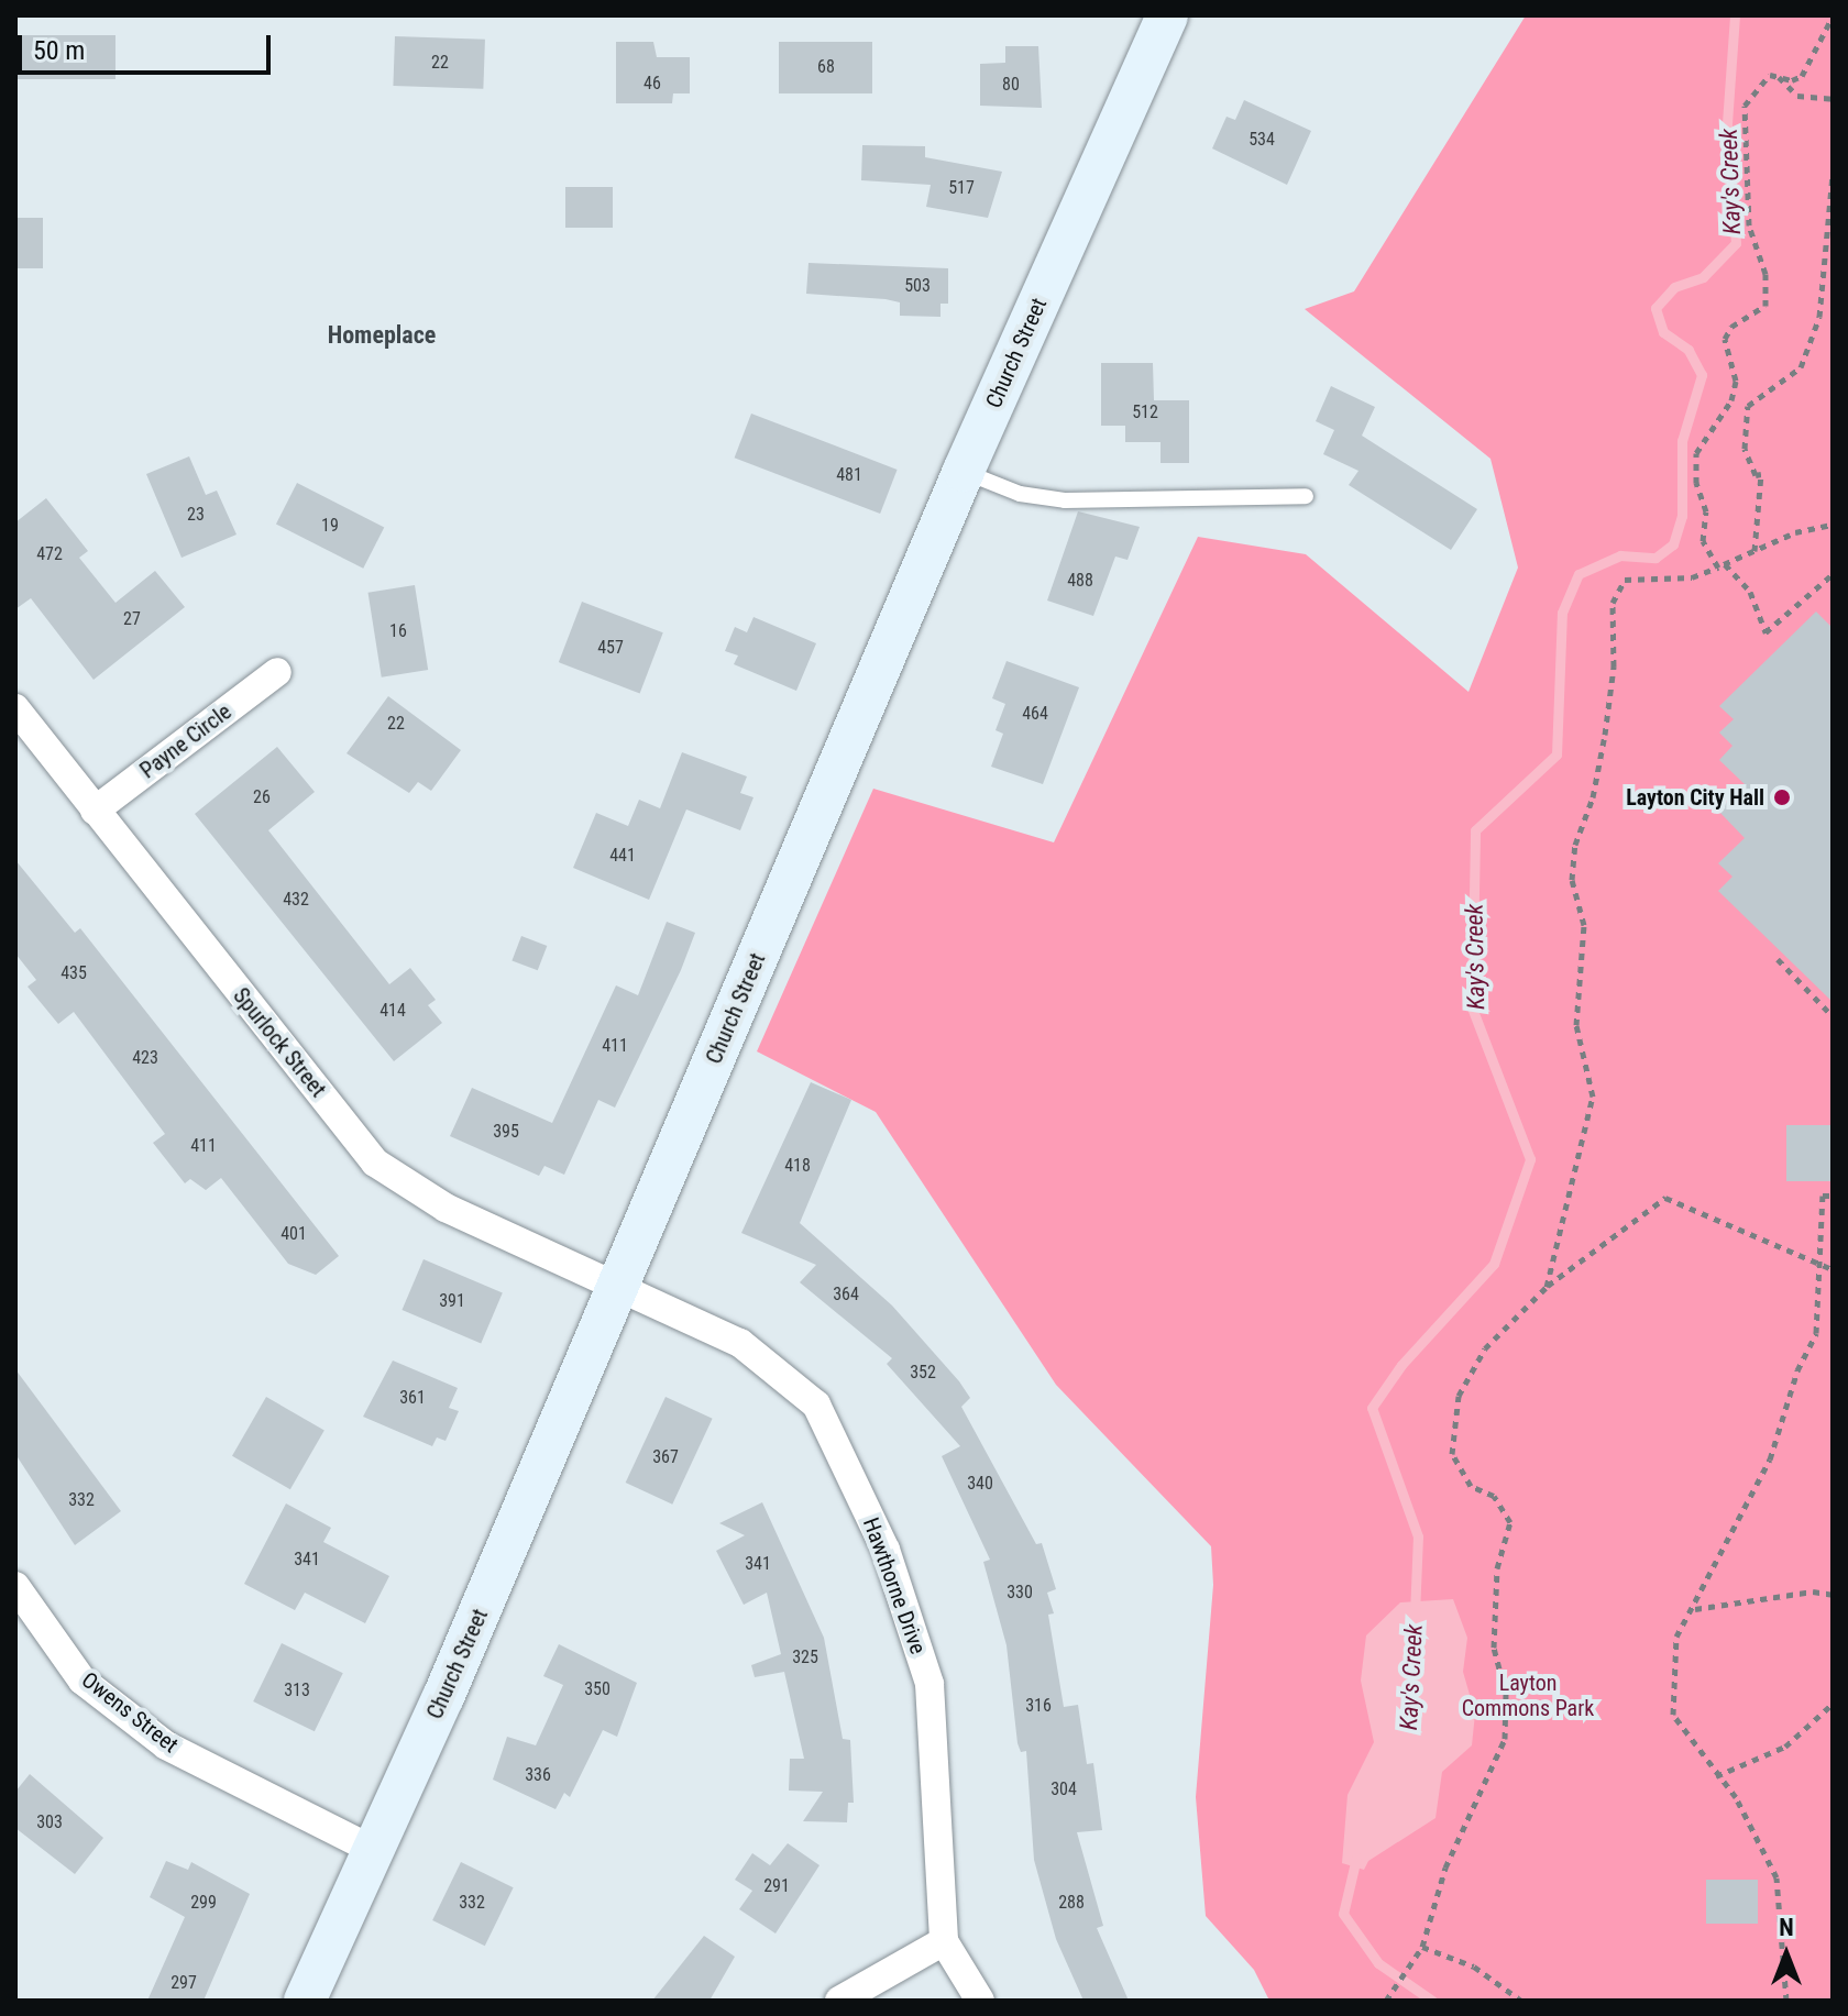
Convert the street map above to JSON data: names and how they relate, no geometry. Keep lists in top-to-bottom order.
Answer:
{
  "streets": {
    "street": [
      "Church Street",
      "Payne Circle",
      "Spurlock Street",
      "Hawthorne Drive",
      "Owens Street"
    ]
  },
  "crossings": [
    ["Church Street", "Spurlock Street"],
    ["Church Street", "Hawthorne Drive"],
    ["Church Street", "Owens Street"],
    ["Payne Circle", "Spurlock Street"],
    ["Spurlock Street", "Hawthorne Drive"]
  ],
  "districts": ["Homeplace"],
  "water": ["Kay's Creek"],
  "parks": ["Layton Commons Park"],
  "places": ["Layton City Hall"],
  "house_numbers": [
    "22",
    "68",
    "46",
    "80",
    "534",
    "517",
    "503",
    "512",
    "481",
    "23",
    "19",
    "472",
    "488",
    "27",
    "16",
    "457",
    "464",
    "22",
    "26",
    "441",
    "432",
    "435",
    "414",
    "411",
    "423",
    "395",
    "411",
    "418",
    "401",
    "364",
    "391",
    "352",
    "361",
    "367",
    "340",
    "332",
    "341",
    "341",
    "330",
    "325",
    "350",
    "313",
    "316",
    "336",
    "304",
    "303",
    "291",
    "299",
    "332",
    "288",
    "297"
  ],
  "scale_bar": "50 m",
  "north": "top"
}
